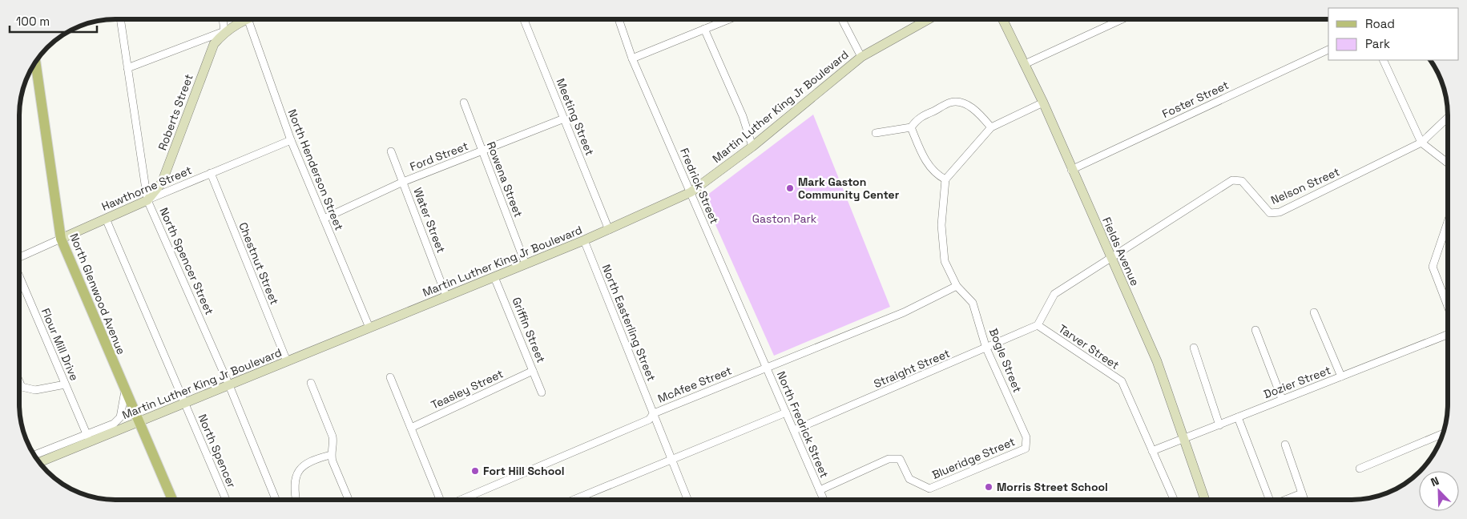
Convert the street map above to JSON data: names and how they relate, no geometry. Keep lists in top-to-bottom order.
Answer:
{
  "streets": {
    "main road": ["North Glenwood Avenue"],
    "street": [
      "Foster Street",
      "Martin Luther King Jr Boulevard",
      "Roberts Street",
      "Meeting Street",
      "Ford Street",
      "North Henderson Street",
      "Rowena Street",
      "Fredrick Street",
      "Nelson Street",
      "Hawthorne Street",
      "Water Street",
      "Fields Avenue",
      "North Spencer Street",
      "Chestnut Street",
      "North Easterling Street",
      "Griffin Street",
      "Flour Mill Drive",
      "Tarver Street",
      "Bogle Street",
      "Straight Street",
      "Dozier Street",
      "McAfee Street",
      "Teasley Street",
      "North Fredrick Street",
      "North Spencer",
      "Blueridge Street"
    ]
  },
  "crossings": [
    ["Foster Street", "Fields Avenue"],
    ["Martin Luther King Jr Boulevard", "Meeting Street"],
    ["Martin Luther King Jr Boulevard", "North Henderson Street"],
    ["Martin Luther King Jr Boulevard", "Rowena Street"],
    ["Martin Luther King Jr Boulevard", "Fredrick Street"],
    ["Martin Luther King Jr Boulevard", "Water Street"],
    ["Martin Luther King Jr Boulevard", "North Spencer Street"],
    ["Martin Luther King Jr Boulevard", "Chestnut Street"],
    ["Martin Luther King Jr Boulevard", "North Glenwood Avenue"],
    ["Martin Luther King Jr Boulevard", "North Easterling Street"],
    ["Martin Luther King Jr Boulevard", "Griffin Street"],
    ["Martin Luther King Jr Boulevard", "North Spencer"],
    ["Roberts Street", "Hawthorne Street"],
    ["Roberts Street", "North Spencer Street"],
    ["Meeting Street", "Ford Street"],
    ["Ford Street", "North Henderson Street"],
    ["Ford Street", "Rowena Street"],
    ["Ford Street", "Water Street"],
    ["North Henderson Street", "Hawthorne Street"],
    ["Fredrick Street", "McAfee Street"],
    ["Fredrick Street", "North Fredrick Street"],
    ["Nelson Street", "Fields Avenue"],
    ["Hawthorne Street", "North Spencer Street"],
    ["Hawthorne Street", "Chestnut Street"],
    ["Hawthorne Street", "North Glenwood Avenue"],
    ["Hawthorne Street", "North Spencer"],
    ["Fields Avenue", "Dozier Street"],
    ["North Easterling Street", "McAfee Street"],
    ["Griffin Street", "Teasley Street"],
    ["Tarver Street", "Straight Street"],
    ["Tarver Street", "Dozier Street"],
    ["Bogle Street", "Straight Street"],
    ["Bogle Street", "McAfee Street"],
    ["Bogle Street", "Blueridge Street"],
    ["Straight Street", "North Fredrick Street"],
    ["McAfee Street", "North Fredrick Street"],
    ["North Fredrick Street", "Blueridge Street"]
  ],
  "parks": ["Gaston Park"],
  "places": ["Mark Gaston Community Center", "Fort Hill School", "Morris Street School"],
  "legend": ["Road", "Park"],
  "scale_bar": "100 m",
  "north": "top left"
}
